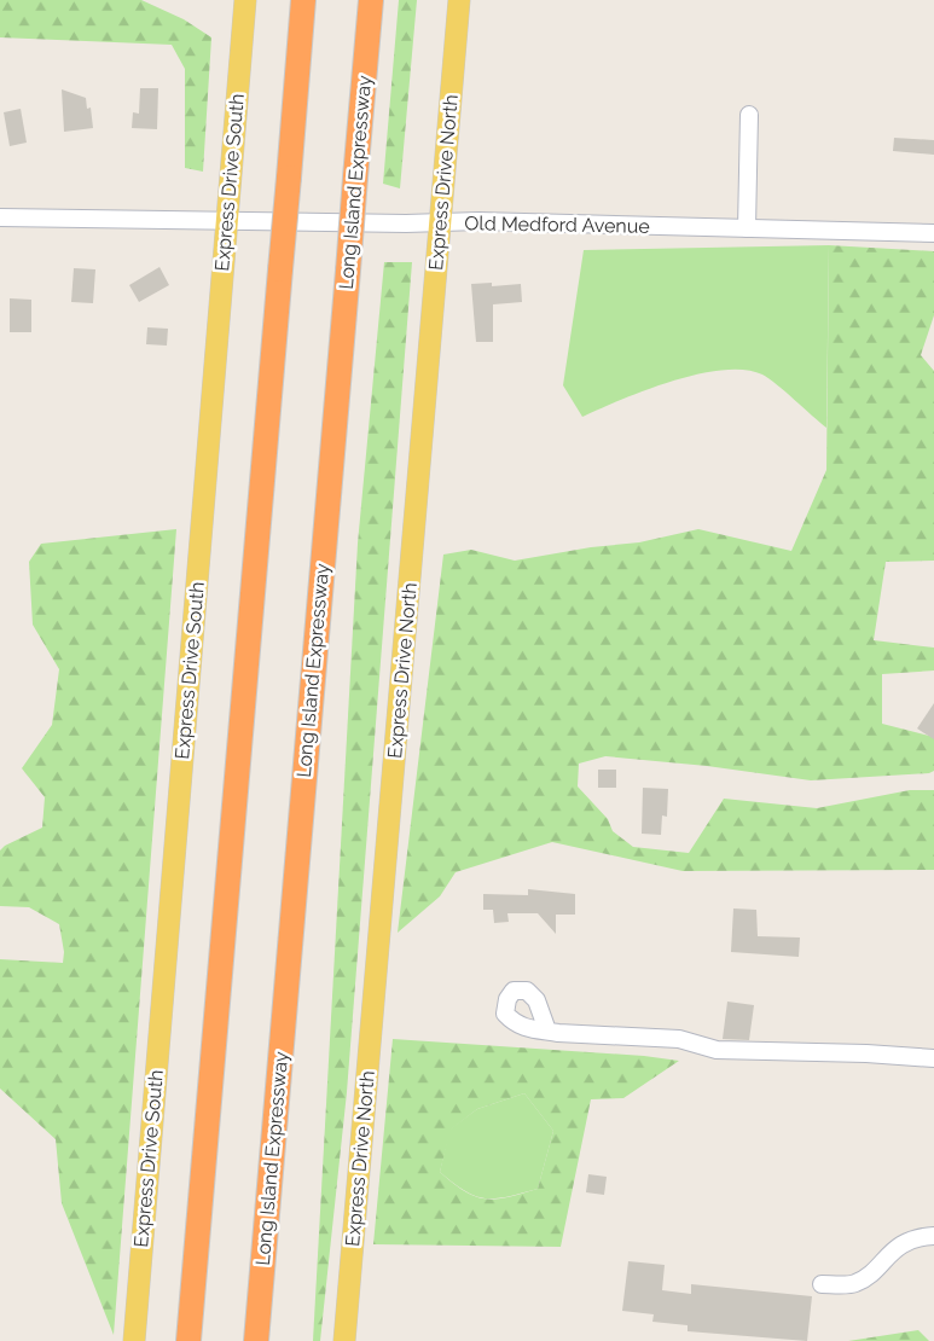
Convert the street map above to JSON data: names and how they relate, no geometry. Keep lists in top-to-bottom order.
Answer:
{
  "streets": {
    "highway": ["Long Island Expressway"],
    "main road": ["Express Drive South", "Express Drive North"],
    "street": ["Old Medford Avenue"]
  },
  "crossings": [
    ["Express Drive South", "Old Medford Avenue"],
    ["Express Drive North", "Old Medford Avenue"]
  ]
}
